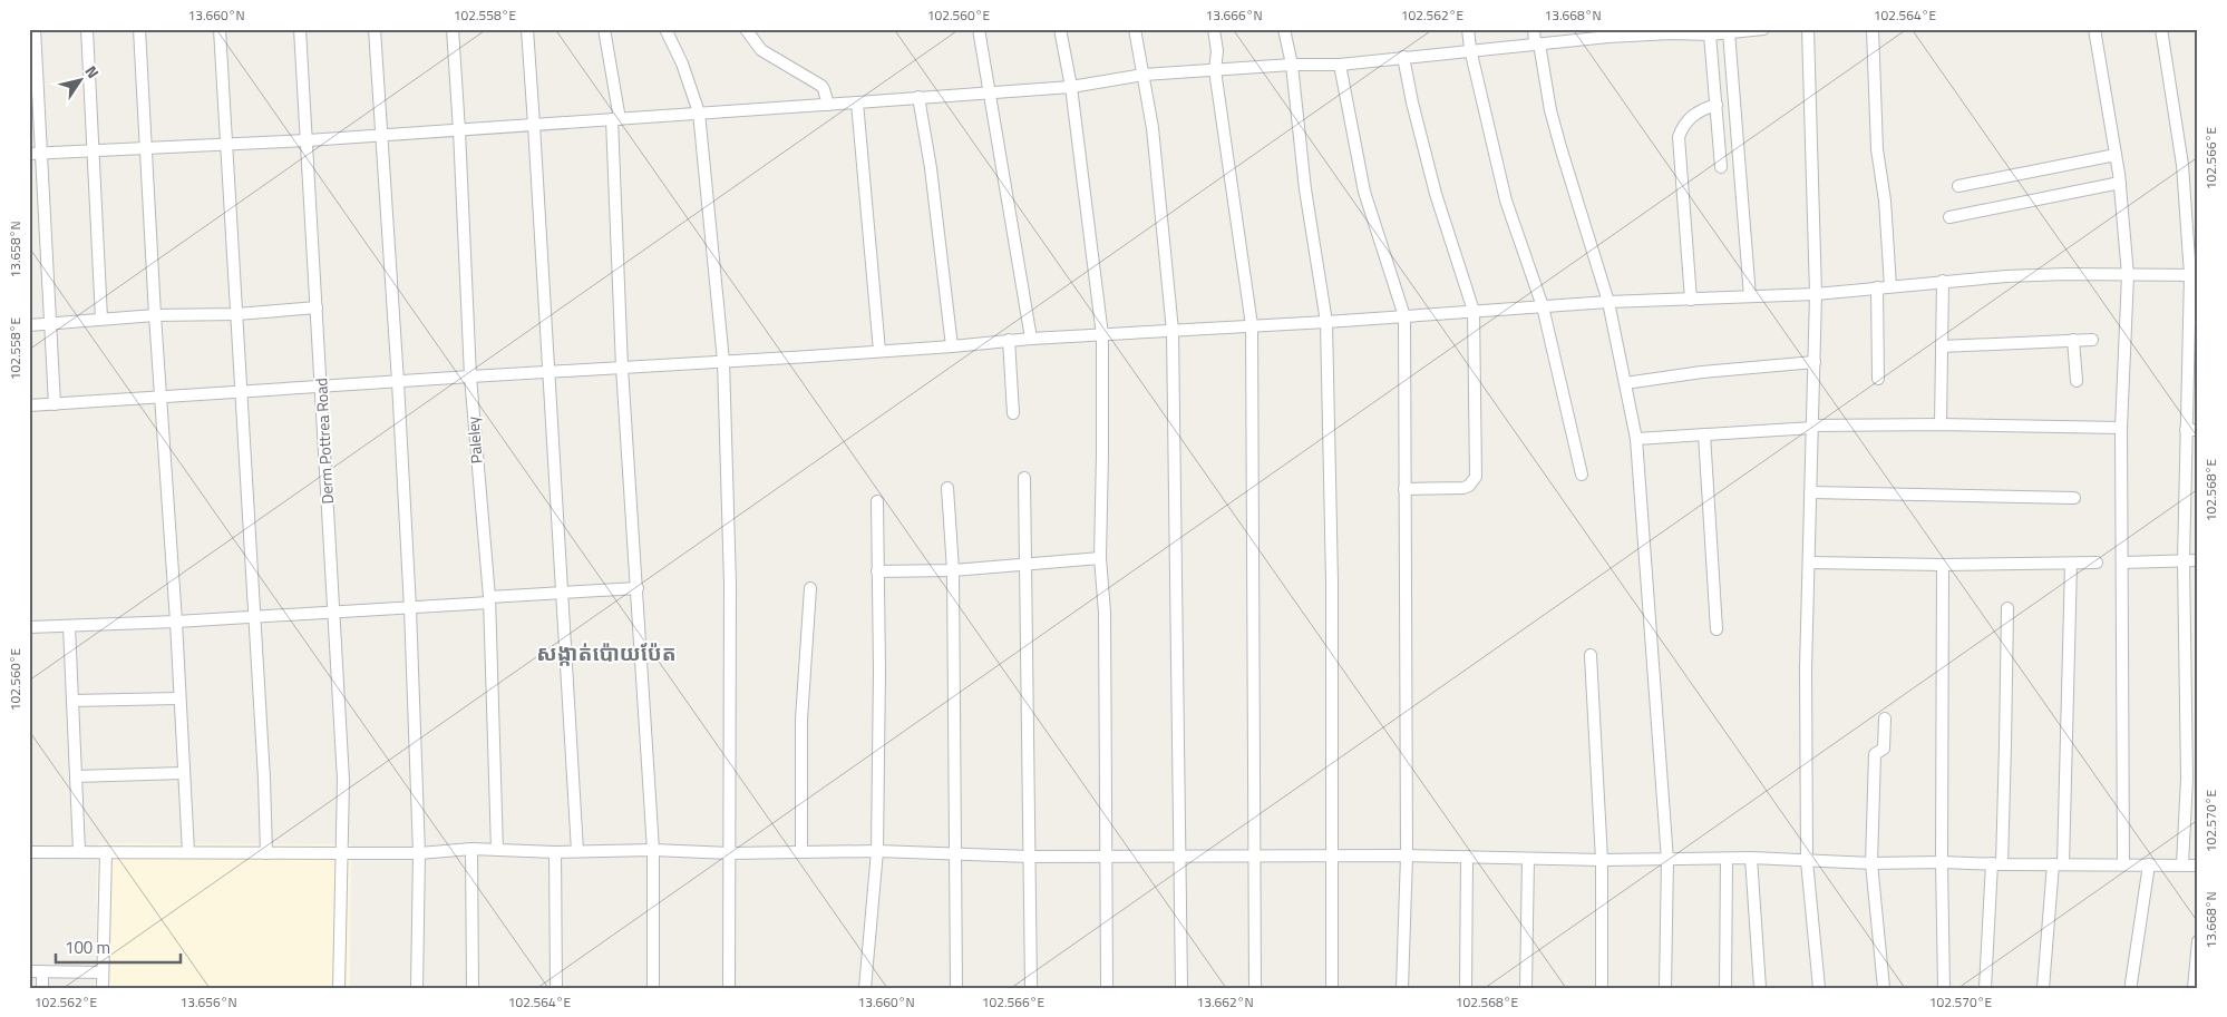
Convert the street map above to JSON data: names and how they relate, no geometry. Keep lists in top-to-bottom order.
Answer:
{
  "streets": {
    "street": ["Paleley", "Derm Pottrea Road"]
  },
  "districts": ["សង្កាត់ប៉ោយប៉ែត"],
  "scale_bar": "100 m",
  "north": "top right",
  "coordinates": [
    "13.660°N",
    "102.558°E",
    "102.560°E",
    "13.666°N",
    "102.562°E",
    "13.668°N",
    "102.564°E",
    "102.566°E",
    "13.658°N",
    "102.568°E",
    "102.570°E",
    "13.656°N",
    "13.662°N"
  ]
}
